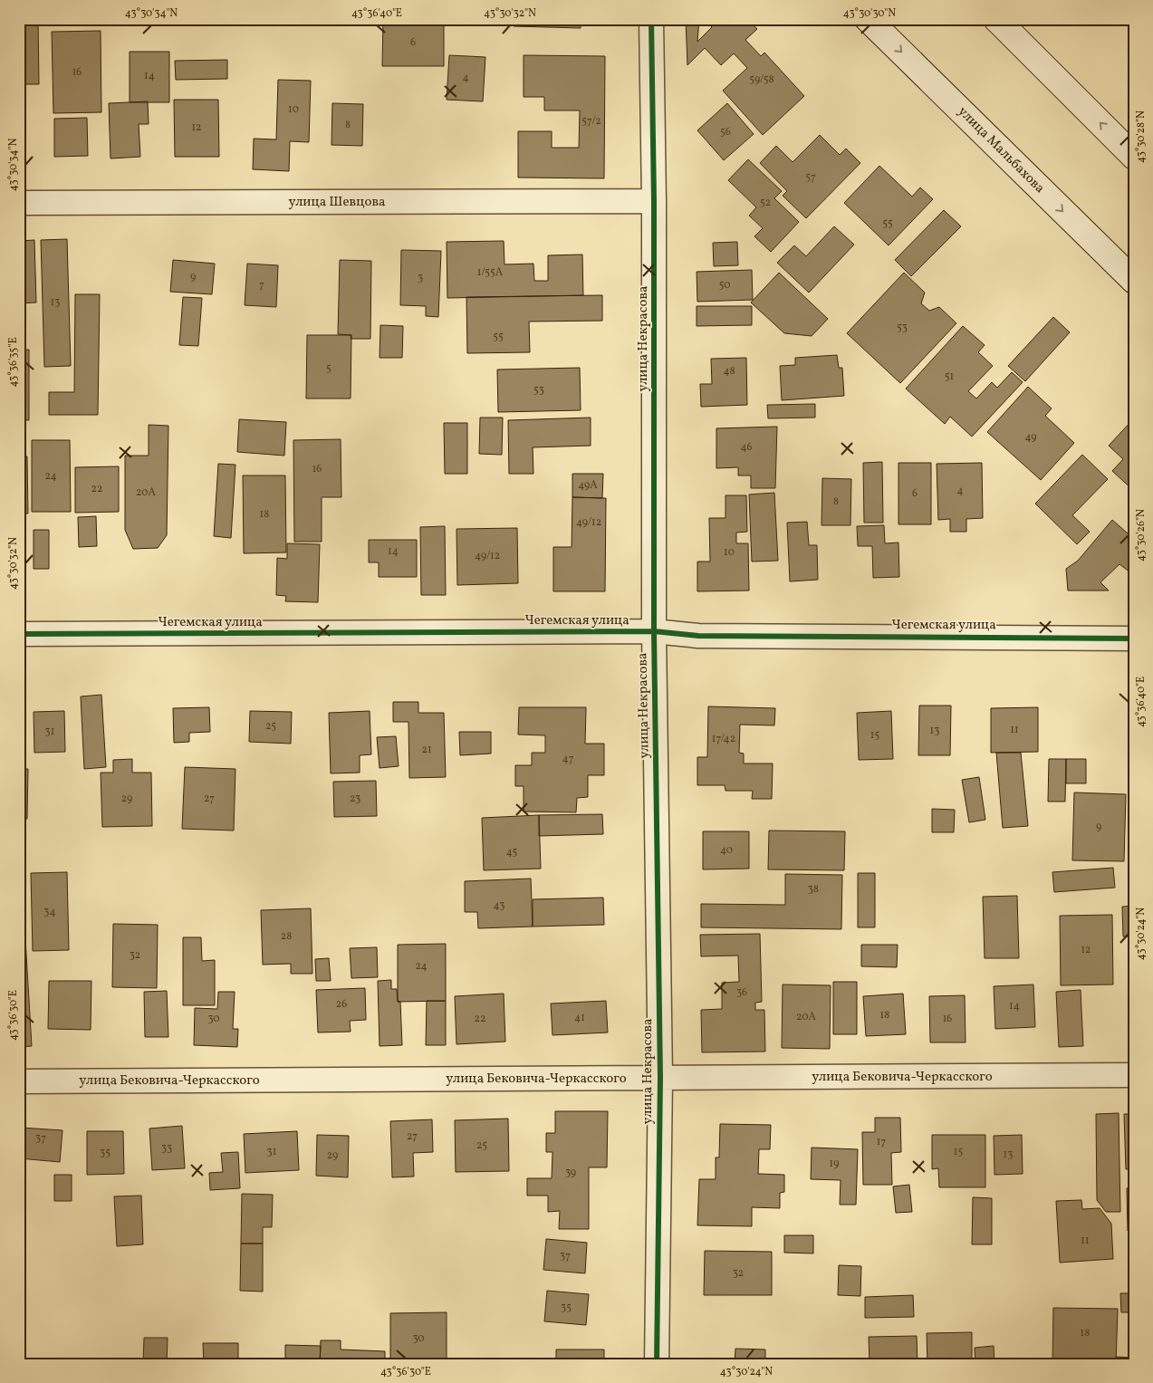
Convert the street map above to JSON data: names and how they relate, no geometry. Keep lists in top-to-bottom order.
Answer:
{
  "streets": {
    "main road": ["улица Мальбахова"],
    "street": [
      "улица Шевцова",
      "улица Некрасова",
      "Чегемская улица",
      "улица Бековича-Черкасского"
    ]
  },
  "crossings": [
    ["улица Шевцова", "улица Некрасова"],
    ["улица Некрасова", "Чегемская улица"],
    ["улица Некрасова", "улица Бековича-Черкасского"]
  ],
  "house_numbers": [
    "6",
    "16",
    "14",
    "4",
    "59/58",
    "10",
    "57/2",
    "8",
    "12",
    "56",
    "57",
    "52",
    "55",
    "1/55А",
    "9",
    "3",
    "7",
    "50",
    "13",
    "53",
    "55",
    "5",
    "48",
    "51",
    "53",
    "49",
    "46",
    "16",
    "24",
    "49А",
    "22",
    "4",
    "20А",
    "6",
    "8",
    "18",
    "49/12",
    "14",
    "10",
    "49/12",
    "25",
    "11",
    "13",
    "31",
    "15",
    "17/42",
    "21",
    "47",
    "29",
    "27",
    "23",
    "9",
    "40",
    "45",
    "38",
    "43",
    "34",
    "28",
    "12",
    "32",
    "24",
    "36",
    "26",
    "14",
    "18",
    "20А",
    "41",
    "30",
    "22",
    "16",
    "27",
    "37",
    "17",
    "25",
    "33",
    "31",
    "15",
    "35",
    "13",
    "29",
    "19",
    "39",
    "11",
    "37",
    "32",
    "35",
    "18",
    "30"
  ],
  "coordinates": [
    "43°30'34\"N",
    "43°36'40\"E",
    "43°30'32\"N",
    "43°30'30\"N",
    "43°30'28\"N",
    "43°36'35\"E",
    "43°30'26\"N",
    "43°30'24\"N",
    "43°36'30\"E"
  ]
}
